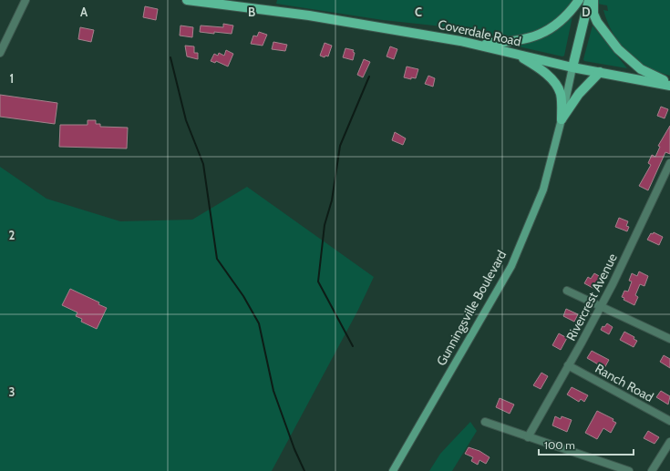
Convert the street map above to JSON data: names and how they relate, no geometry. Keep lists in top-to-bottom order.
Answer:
{
  "streets": {
    "main road": ["Coverdale Road", "Gunningsville Boulevard"],
    "street": ["Rivercrest Avenue", "Ranch Road"]
  },
  "crossings": [
    ["Coverdale Road", "Gunningsville Boulevard"],
    ["Rivercrest Avenue", "Ranch Road"]
  ],
  "scale_bar": "100 m",
  "grid": {
    "columns": [
      "A",
      "B",
      "C",
      "D"
    ],
    "rows": ["1", "2", "3"]
  }
}
